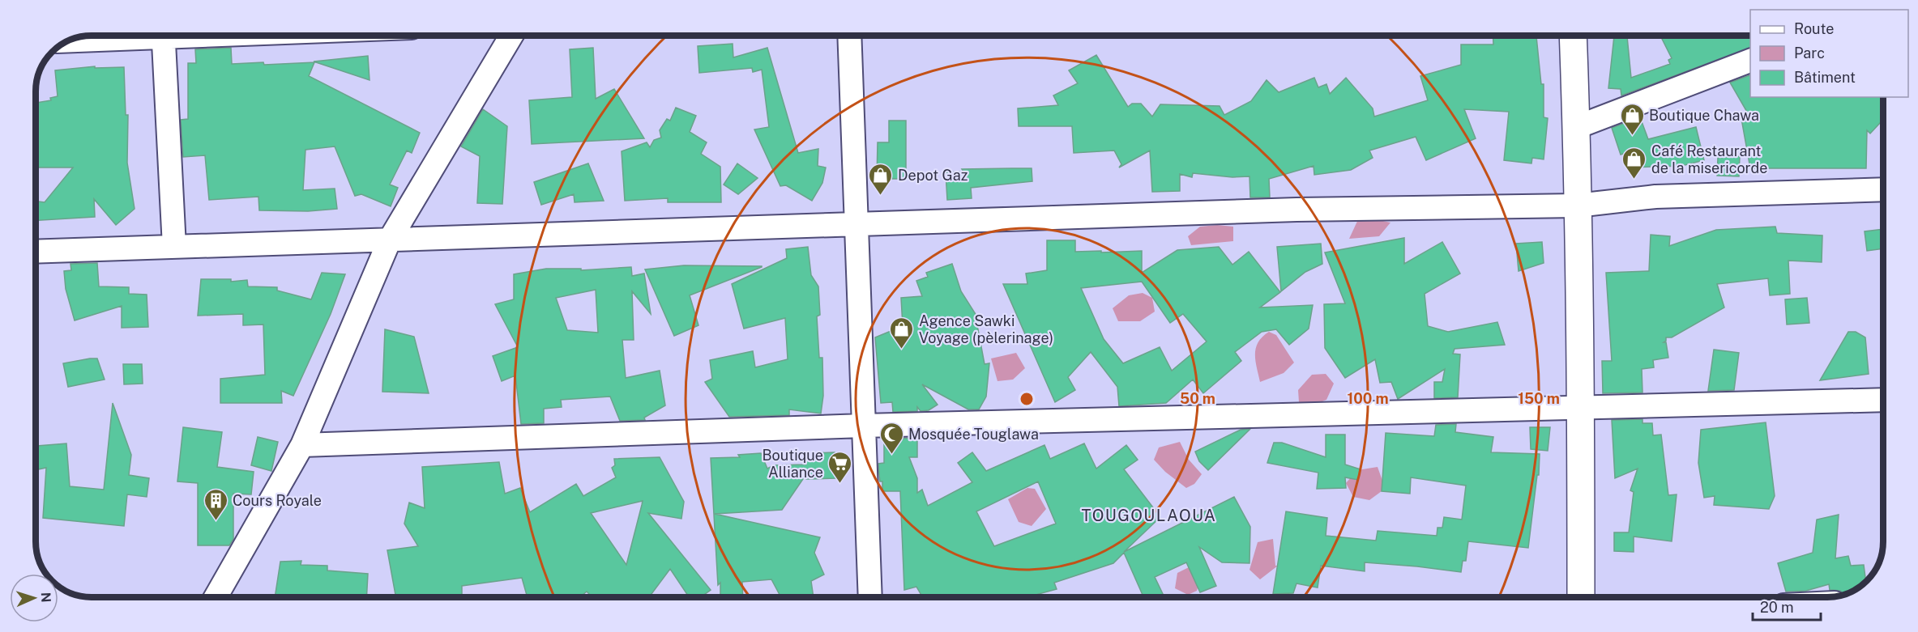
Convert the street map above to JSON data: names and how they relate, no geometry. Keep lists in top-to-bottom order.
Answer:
{
  "districts": ["TOUGOULAOUA"],
  "places": {
    "shop": [
      "Boutique Chawa",
      "Café Restaurant de la misericorde",
      "Depot Gaz",
      "Agence Sawki Voyage (pèlerinage)"
    ],
    "mosque": ["Mosquée Touglawa"],
    "supermarket": ["Boutique Alliance"],
    "building": ["Cours Royale"]
  },
  "legend": ["Route", "Parc", "Bâtiment"],
  "scale_bar": "20 m",
  "north": "right",
  "rings": ["50 m", "100 m", "150 m"]
}
